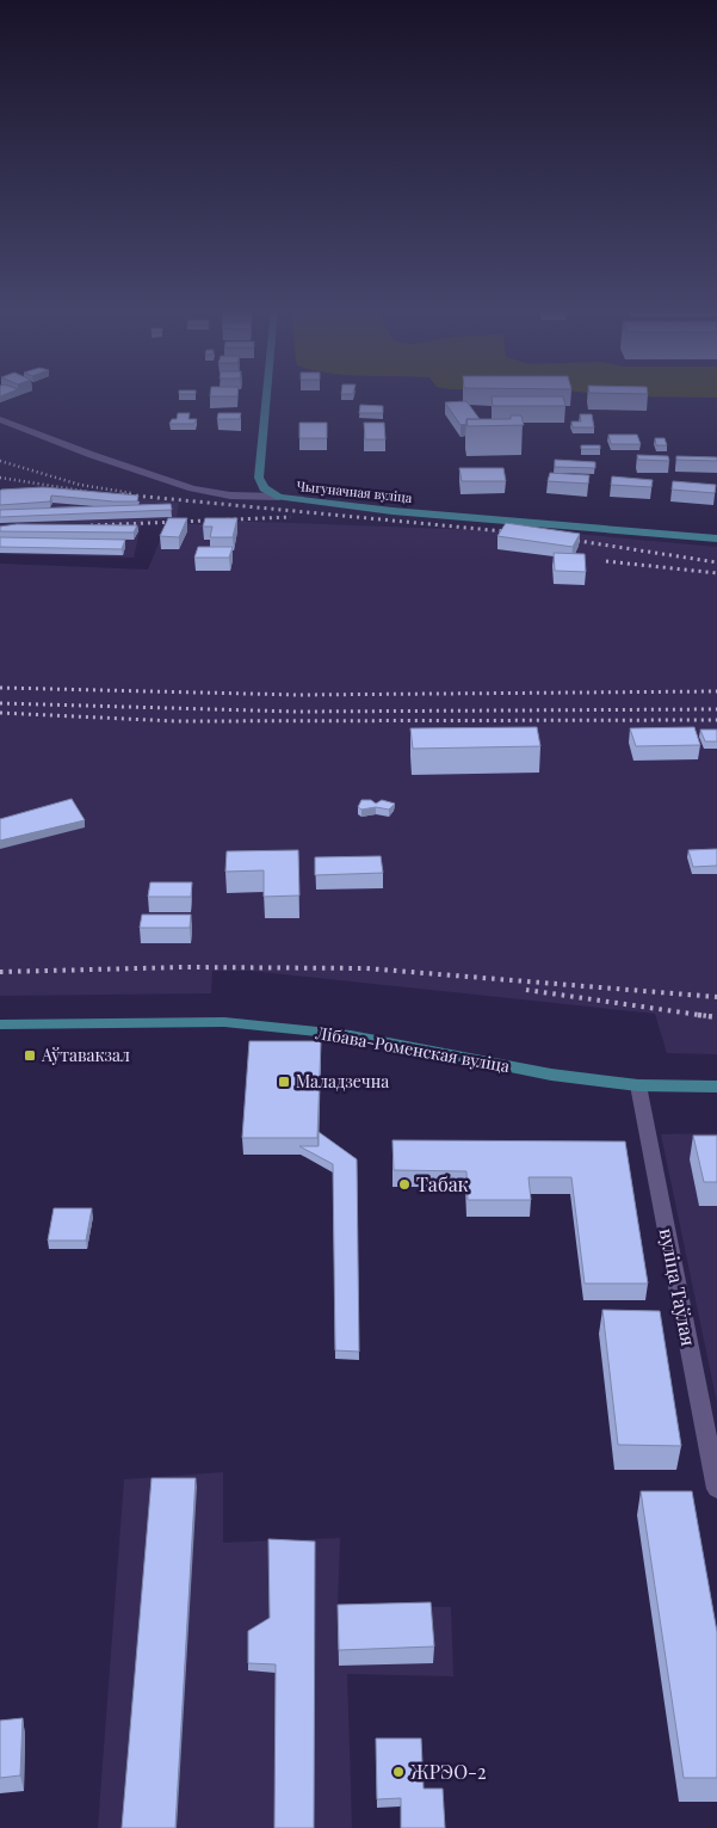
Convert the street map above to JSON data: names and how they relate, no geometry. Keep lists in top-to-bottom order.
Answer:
{
  "streets": {
    "main road": ["Чыгуначная вуліца", "Лібава-Роменская вуліца"],
    "street": ["вуліца Таўлая"]
  },
  "crossings": [
    ["Лібава-Роменская вуліца", "вуліца Таўлая"]
  ],
  "places": {
    "transit": ["Аўтавакзал", "Маладзечна"],
    "other": ["Табак", "ЖРЭО-2"]
  }
}
